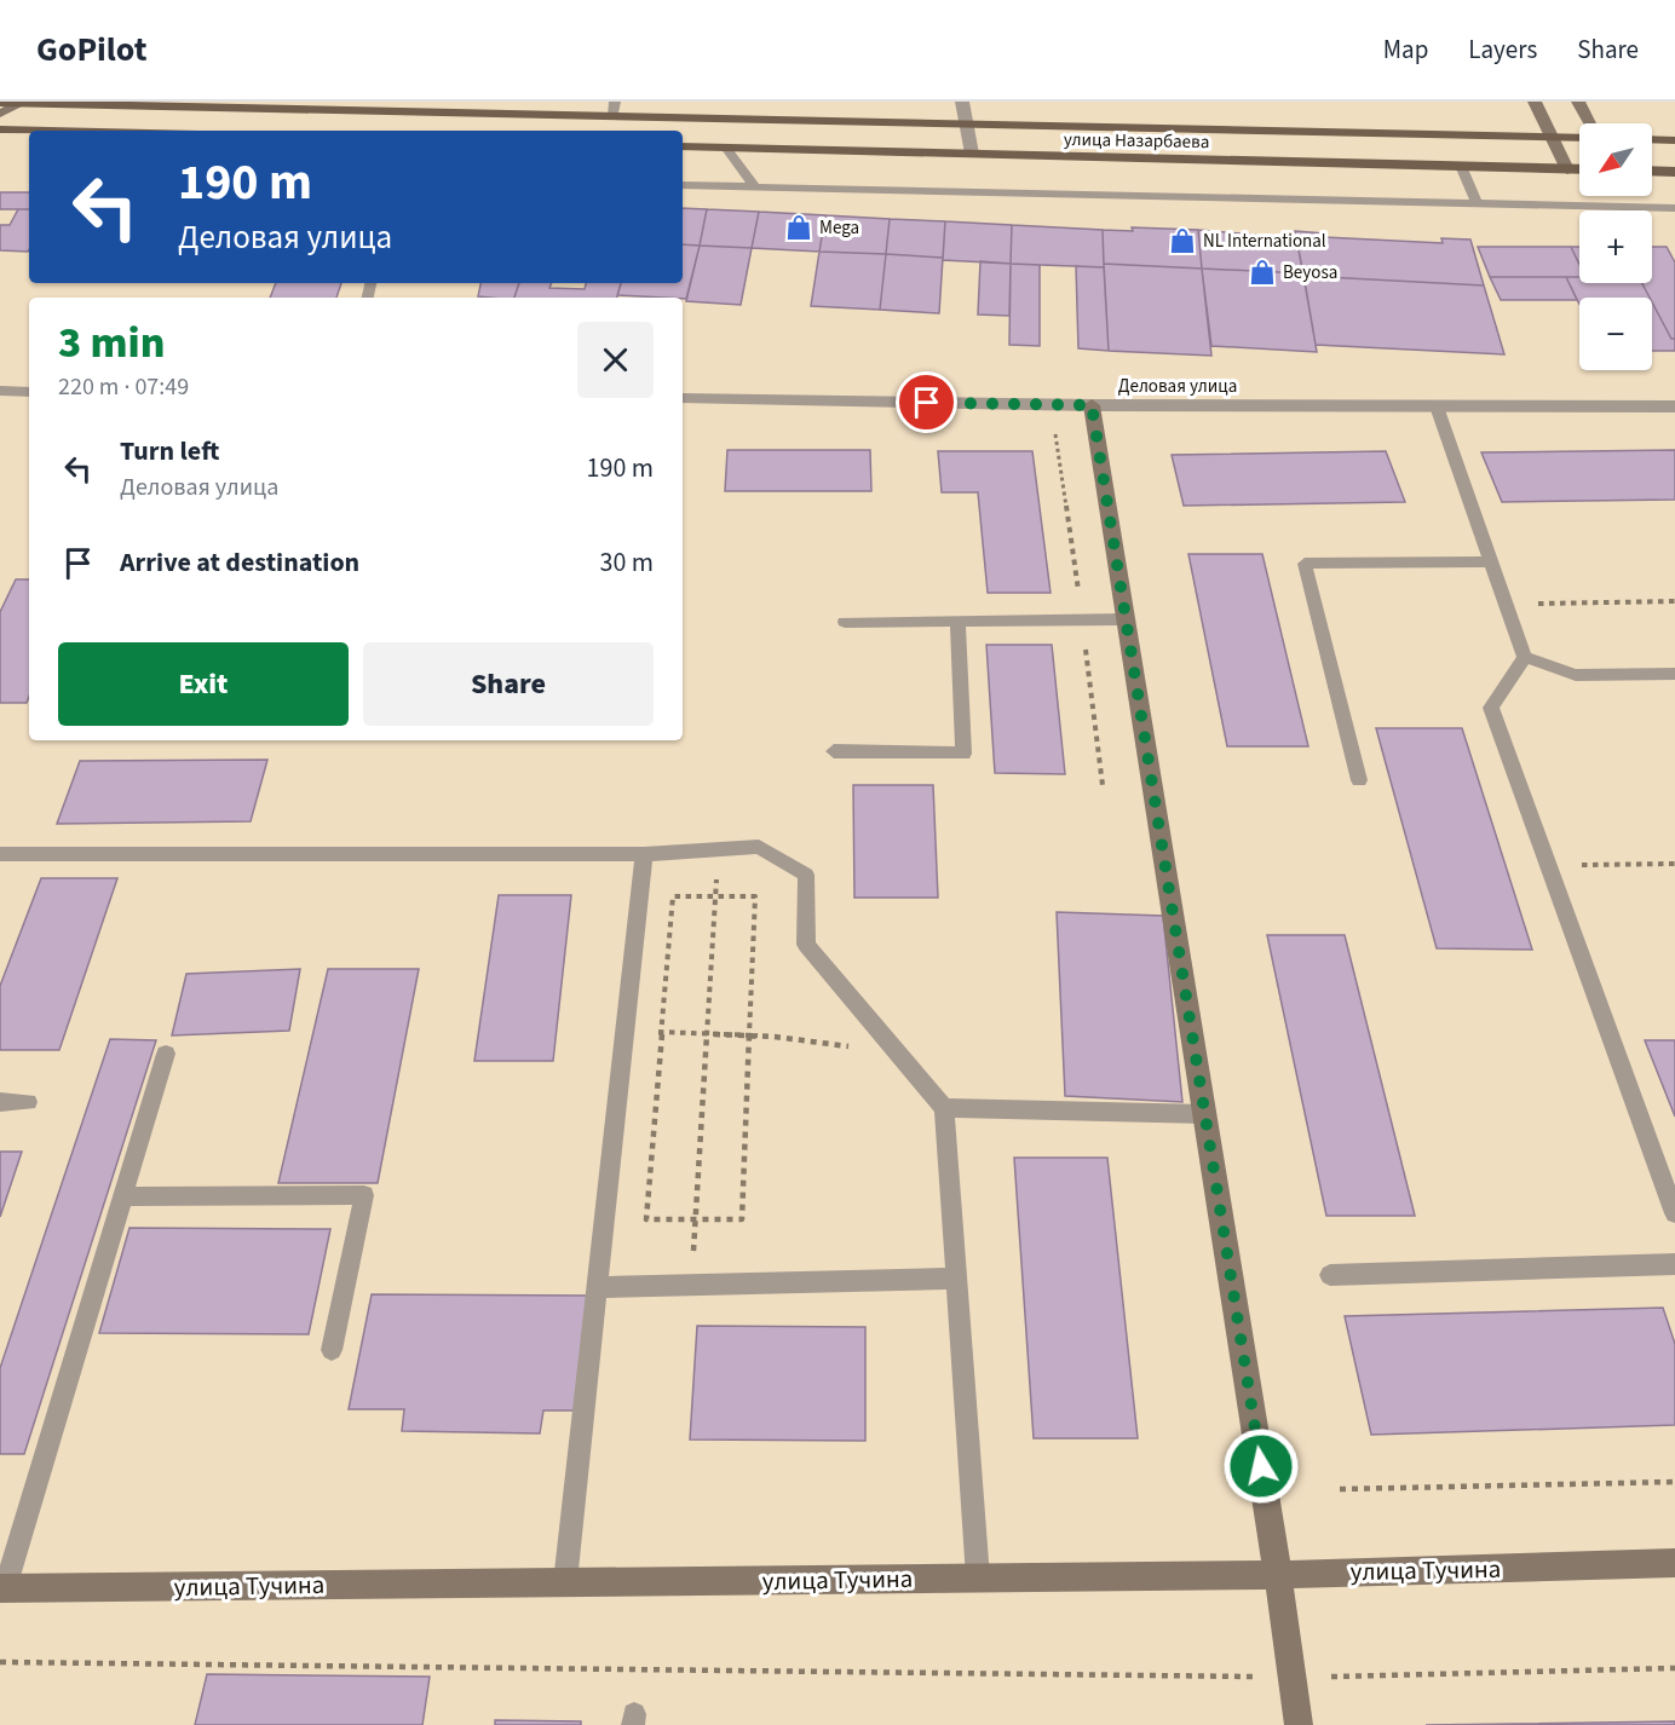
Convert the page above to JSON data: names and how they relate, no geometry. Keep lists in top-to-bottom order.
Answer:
{
  "streets": {
    "main road": ["улица Назарбаева"],
    "street": ["Деловая улица", "улица Тучина"]
  },
  "places": {
    "shop": ["Mega", "NL International", "Beyosa"]
  },
  "north": "bottom left",
  "page": {
    "header": "GoPilot",
    "nav": ["Map", "Layers", "Share"],
    "map_buttons": ["+", "−"],
    "turn": ["190 m", "Деловая улица"],
    "heading": ["3 min", "220 m · 07:49"],
    "list": [
      {
        "name": "Turn left",
        "note": "Деловая улица",
        "value": "190 m"
      },
      {
        "name": "Arrive at destination",
        "value": "30 m"
      }
    ],
    "buttons": ["Exit", "Share"]
  }
}
